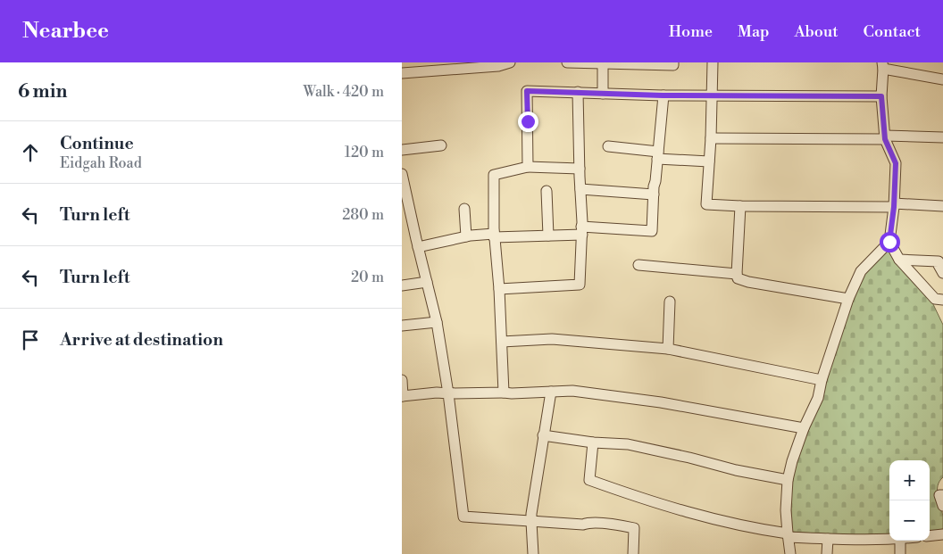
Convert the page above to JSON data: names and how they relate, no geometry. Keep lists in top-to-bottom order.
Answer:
{
  "page": {
    "header": "Nearbee",
    "nav": [
      "Home",
      "Map",
      "About",
      "Contact"
    ],
    "heading": ["6 min", "Walk · 420 m"],
    "list": [
      ["Continue", "Eidgah Road", "120 m"],
      ["Turn left", "280 m"],
      ["Turn left", "20 m"],
      "Arrive at destination"
    ],
    "map_buttons": ["+", "−"]
  }
}
